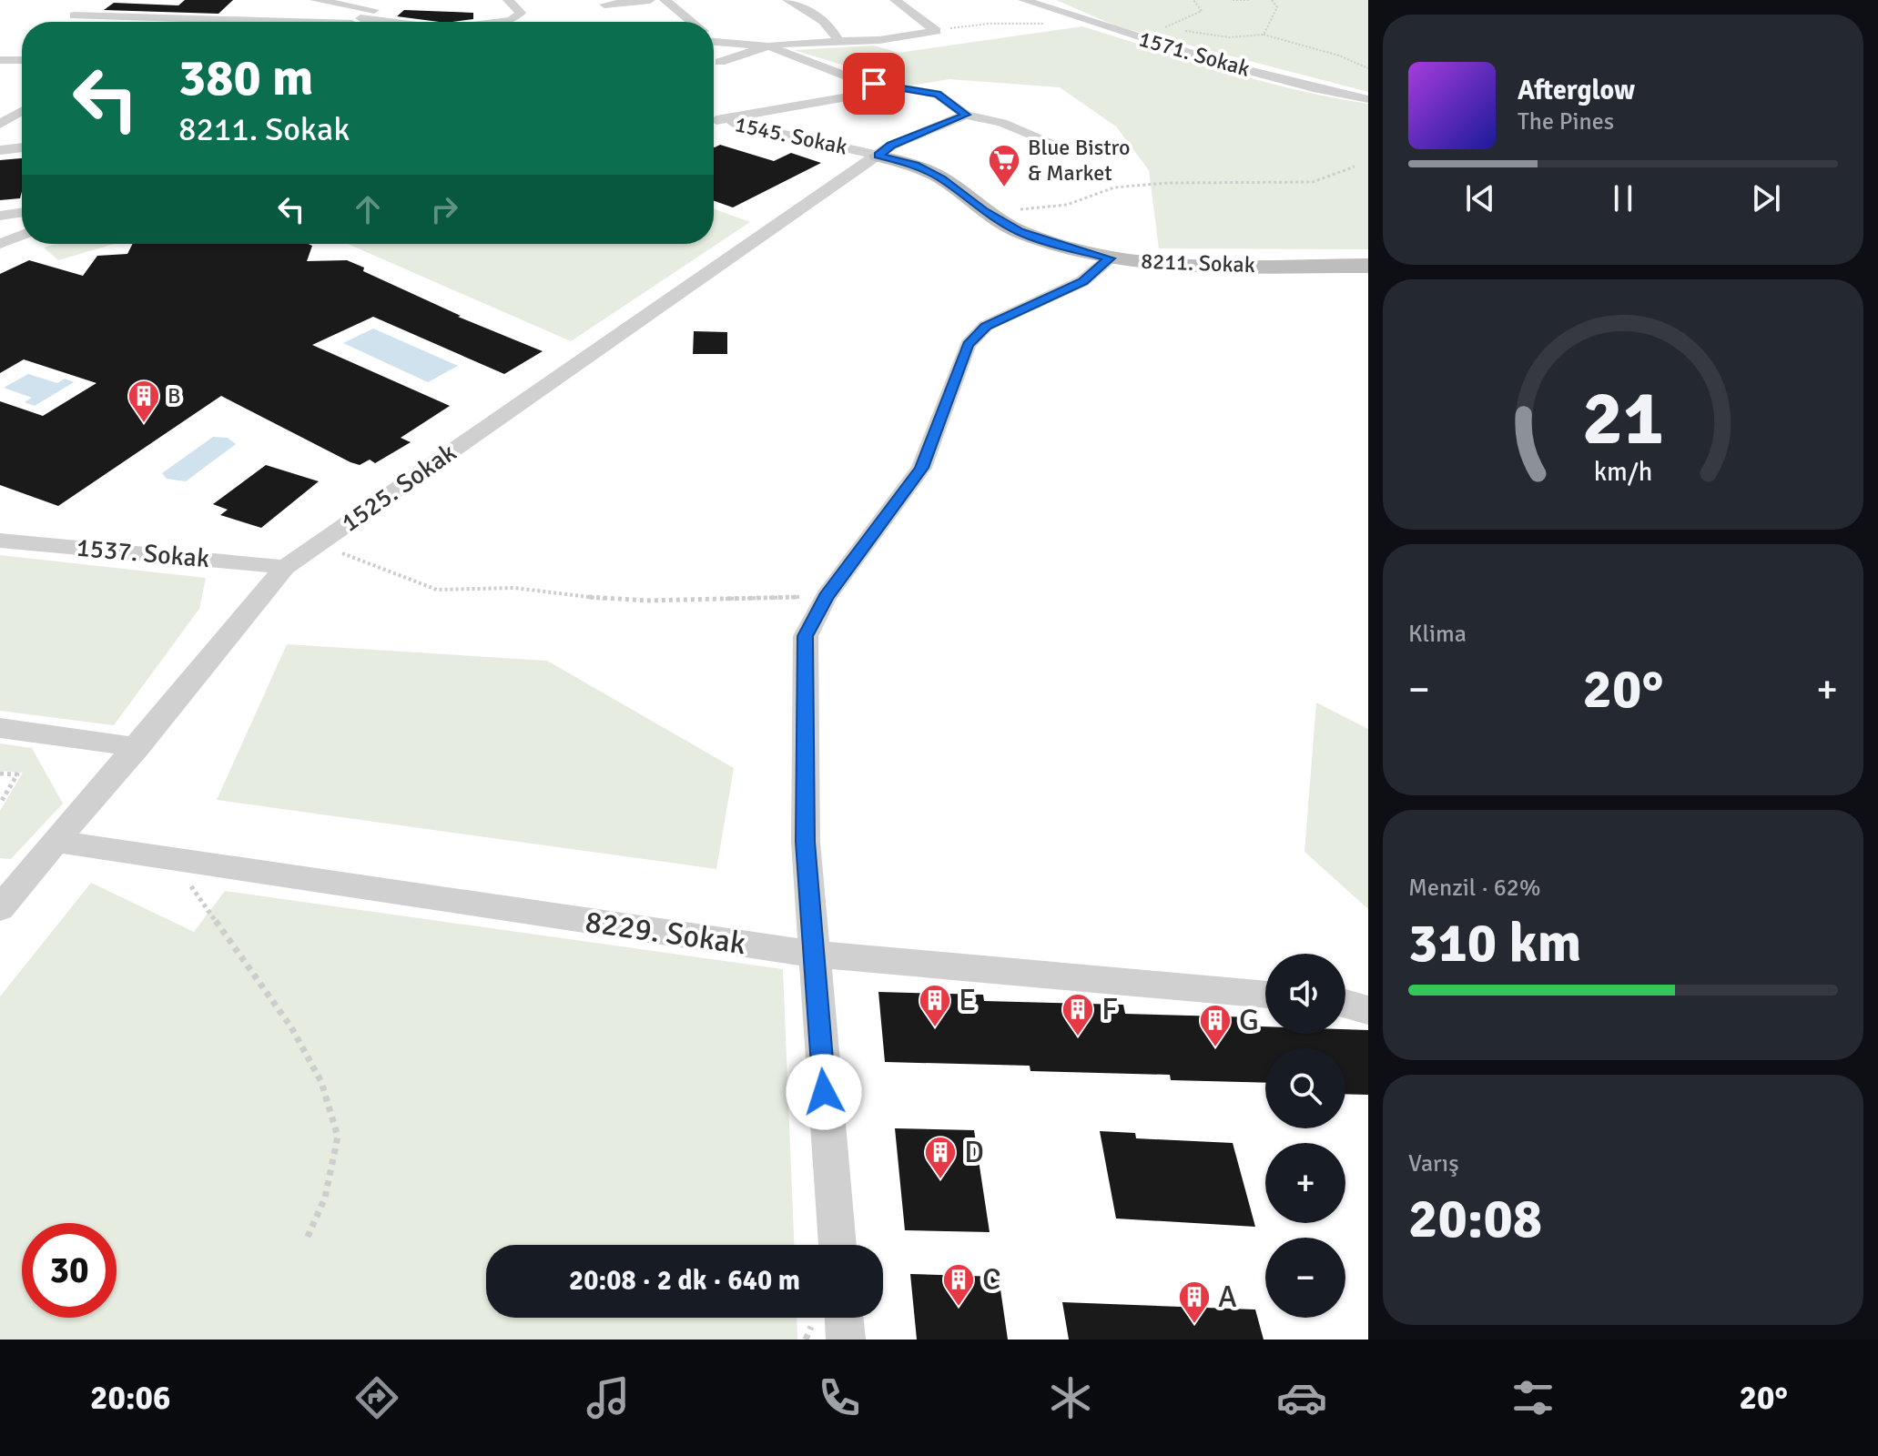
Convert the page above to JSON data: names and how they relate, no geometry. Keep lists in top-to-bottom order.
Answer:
{
  "streets": {
    "street": [
      "1571. Sokak",
      "1545. Sokak",
      "8211. Sokak",
      "1525. Sokak",
      "1537. Sokak",
      "8229. Sokak"
    ]
  },
  "crossings": [
    ["1545. Sokak", "8211. Sokak"],
    ["1545. Sokak", "1525. Sokak"],
    ["8211. Sokak", "1525. Sokak"],
    ["1525. Sokak", "1537. Sokak"],
    ["1525. Sokak", "8229. Sokak"]
  ],
  "places": {
    "supermarket": ["Blue Bistro & Market"],
    "building": [
      "B",
      "E",
      "F",
      "G",
      "D",
      "C",
      "A"
    ]
  },
  "page": {
    "turn": ["380 m", "8211. Sokak"],
    "song": ["Afterglow", "The Pines"],
    "tile": [
      "Klima",
      ["Menzil · 62%", "310 km"],
      ["Varış", "20:08"]
    ],
    "heat": ["−", "20°", "+"],
    "map_buttons": ["+", "−"],
    "limit": "30",
    "trip": "20:08 · 2 dk · 640 m",
    "tabs": ["20:06", "20°"],
    "gauge": ["21", "km/h"]
  }
}
